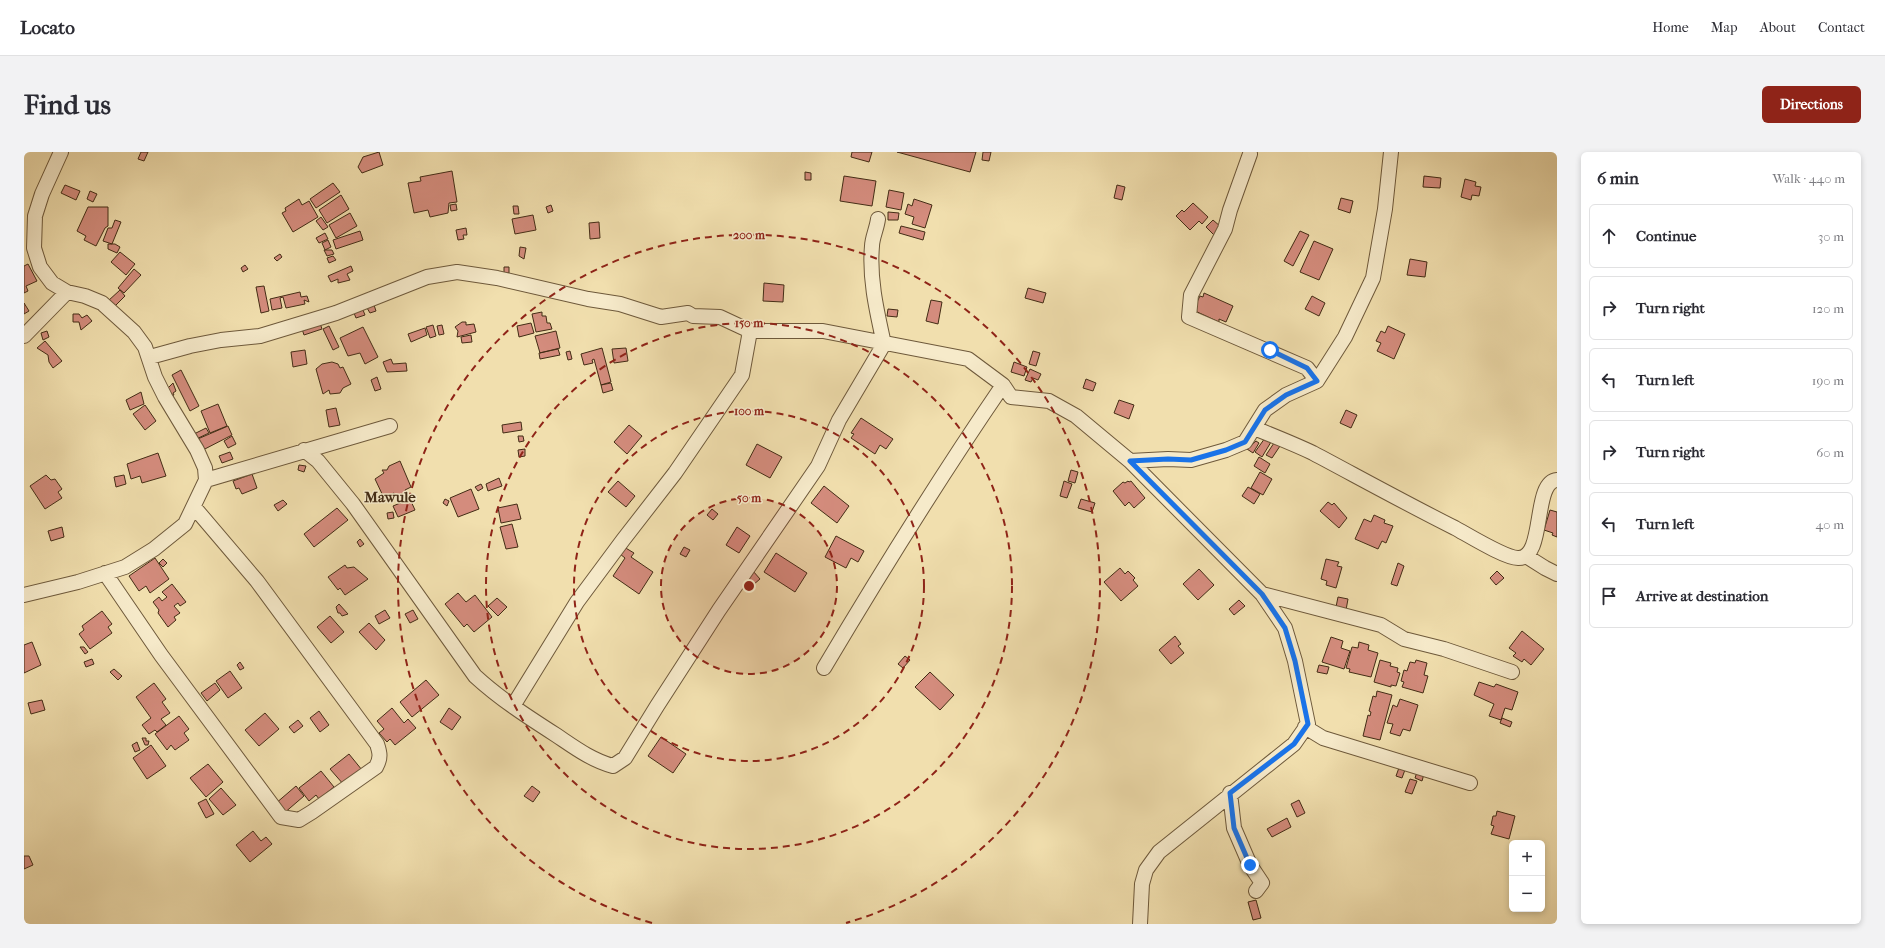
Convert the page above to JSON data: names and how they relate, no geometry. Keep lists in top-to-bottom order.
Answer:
{
  "districts": ["Mawule"],
  "page": {
    "header": "Locato",
    "nav": [
      "Home",
      "Map",
      "About",
      "Contact"
    ],
    "buttons": "Directions",
    "title": "Find us",
    "heading": ["6 min", "Walk · 440 m"],
    "list": [
      ["Continue", "30 m"],
      ["Turn right", "120 m"],
      ["Turn left", "190 m"],
      ["Turn right", "60 m"],
      ["Turn left", "40 m"],
      "Arrive at destination"
    ],
    "map_buttons": ["+", "−"]
  },
  "rings": [
    "200 m",
    "150 m",
    "100 m",
    "50 m"
  ]
}
